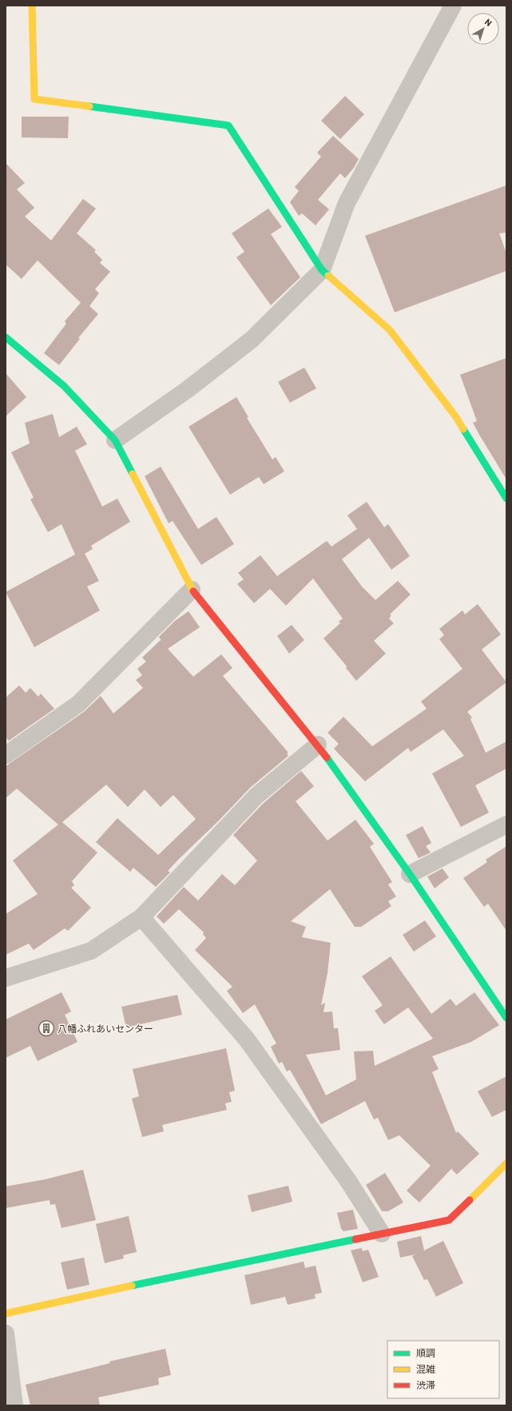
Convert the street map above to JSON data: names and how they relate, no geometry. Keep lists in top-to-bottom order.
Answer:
{
  "places": {
    "building": ["八幡ふれあいセンター"]
  },
  "legend": ["順調", "混雑", "渋滞"],
  "north": "top right"
}
